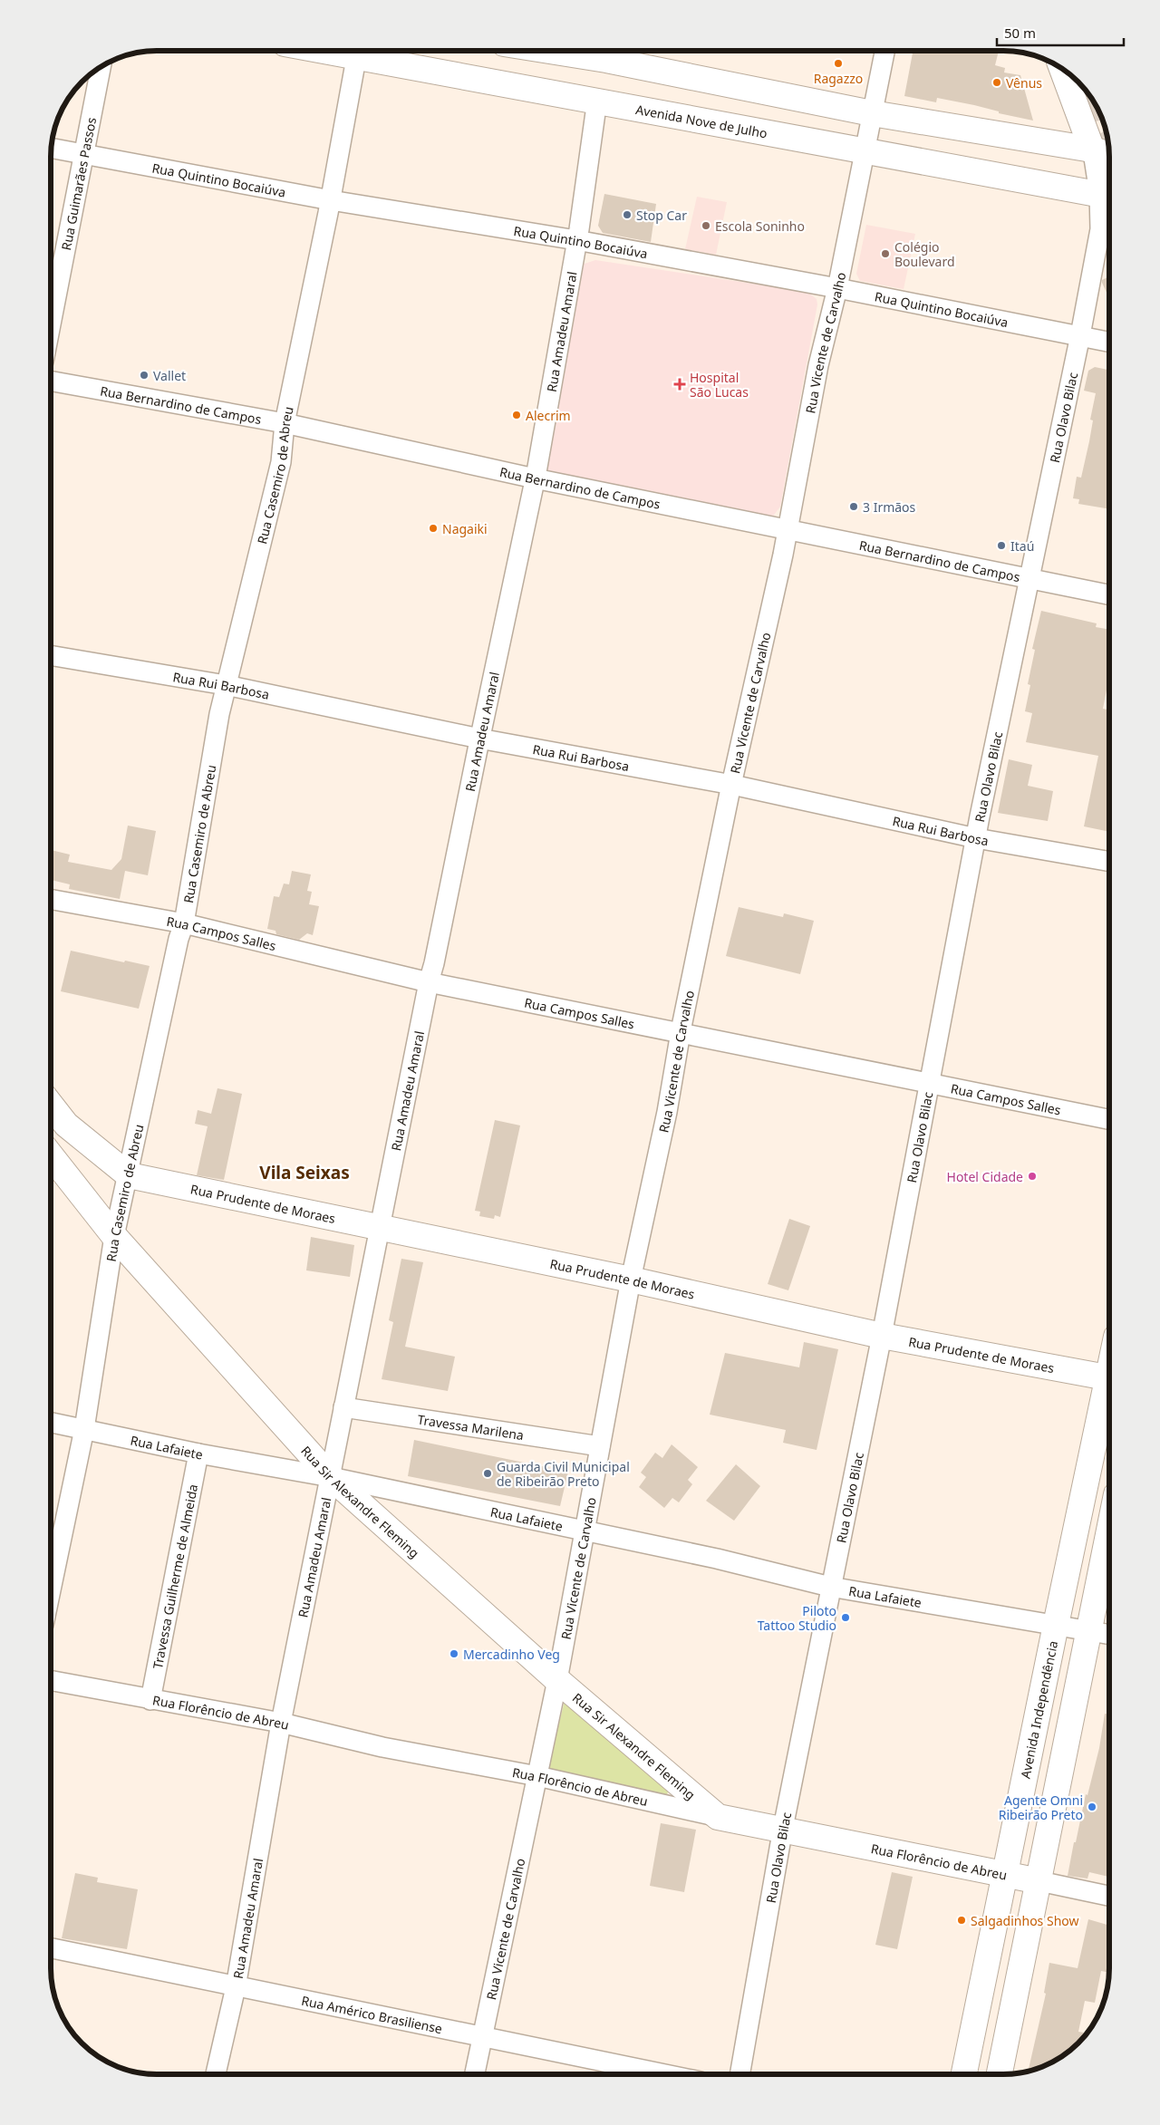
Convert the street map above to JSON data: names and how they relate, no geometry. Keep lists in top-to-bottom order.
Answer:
{
  "streets": {
    "main road": [
      "Avenida Nove de Julho",
      "Rua Prudente de Moraes",
      "Rua Sir Alexandre Fleming",
      "Avenida Independência",
      "Rua Florêncio de Abreu"
    ],
    "street": [
      "Rua Quintino Bocaiúva",
      "Rua Guimarães Passos",
      "Rua Amadeu Amaral",
      "Rua Vicente de Carvalho",
      "Rua Bernardino de Campos",
      "Rua Olavo Bilac",
      "Rua Casemiro de Abreu",
      "Rua Rui Barbosa",
      "Rua Campos Salles",
      "Travessa Marilena",
      "Rua Lafaiete",
      "Travessa Guilherme de Almeida",
      "Rua Américo Brasiliense"
    ]
  },
  "crossings": [
    ["Avenida Nove de Julho", "Rua Amadeu Amaral"],
    ["Avenida Nove de Julho", "Rua Vicente de Carvalho"],
    ["Rua Quintino Bocaiúva", "Rua Guimarães Passos"],
    ["Rua Quintino Bocaiúva", "Rua Amadeu Amaral"],
    ["Rua Quintino Bocaiúva", "Rua Vicente de Carvalho"],
    ["Rua Quintino Bocaiúva", "Rua Olavo Bilac"],
    ["Rua Quintino Bocaiúva", "Rua Casemiro de Abreu"],
    ["Rua Amadeu Amaral", "Rua Bernardino de Campos"],
    ["Rua Amadeu Amaral", "Rua Rui Barbosa"],
    ["Rua Amadeu Amaral", "Rua Campos Salles"],
    ["Rua Amadeu Amaral", "Rua Prudente de Moraes"],
    ["Rua Amadeu Amaral", "Travessa Marilena"],
    ["Rua Amadeu Amaral", "Rua Lafaiete"],
    ["Rua Amadeu Amaral", "Rua Sir Alexandre Fleming"],
    ["Rua Amadeu Amaral", "Rua Florêncio de Abreu"],
    ["Rua Amadeu Amaral", "Rua Américo Brasiliense"],
    ["Rua Vicente de Carvalho", "Rua Bernardino de Campos"],
    ["Rua Vicente de Carvalho", "Rua Rui Barbosa"],
    ["Rua Vicente de Carvalho", "Rua Campos Salles"],
    ["Rua Vicente de Carvalho", "Rua Prudente de Moraes"],
    ["Rua Vicente de Carvalho", "Travessa Marilena"],
    ["Rua Vicente de Carvalho", "Rua Lafaiete"],
    ["Rua Vicente de Carvalho", "Rua Sir Alexandre Fleming"],
    ["Rua Vicente de Carvalho", "Rua Florêncio de Abreu"],
    ["Rua Vicente de Carvalho", "Rua Américo Brasiliense"],
    ["Rua Bernardino de Campos", "Rua Olavo Bilac"],
    ["Rua Bernardino de Campos", "Rua Casemiro de Abreu"],
    ["Rua Olavo Bilac", "Rua Rui Barbosa"],
    ["Rua Olavo Bilac", "Rua Campos Salles"],
    ["Rua Olavo Bilac", "Rua Prudente de Moraes"],
    ["Rua Olavo Bilac", "Rua Lafaiete"],
    ["Rua Olavo Bilac", "Rua Florêncio de Abreu"],
    ["Rua Casemiro de Abreu", "Rua Rui Barbosa"],
    ["Rua Casemiro de Abreu", "Rua Campos Salles"],
    ["Rua Casemiro de Abreu", "Rua Prudente de Moraes"],
    ["Rua Casemiro de Abreu", "Rua Lafaiete"],
    ["Rua Casemiro de Abreu", "Rua Sir Alexandre Fleming"],
    ["Rua Lafaiete", "Rua Sir Alexandre Fleming"],
    ["Rua Lafaiete", "Travessa Guilherme de Almeida"],
    ["Rua Lafaiete", "Avenida Independência"],
    ["Rua Sir Alexandre Fleming", "Rua Florêncio de Abreu"],
    ["Travessa Guilherme de Almeida", "Rua Florêncio de Abreu"],
    ["Avenida Independência", "Rua Florêncio de Abreu"]
  ],
  "districts": ["Vila Seixas"],
  "places": {
    "other": [
      "Ragazzo",
      "Vênus",
      "Stop Car",
      "Escola Soninho",
      "Colégio Boulevard",
      "Vallet",
      "Alecrim",
      "3 Irmãos",
      "Nagaiki",
      "Itaú",
      "Hotel Cidade",
      "Guarda Civil Municipal de Ribeirão Preto",
      "Piloto Tattoo Studio",
      "Mercadinho Veg",
      "Agente Omni Ribeirão Preto",
      "Salgadinhos Show"
    ],
    "health": ["Hospital São Lucas"]
  },
  "scale_bar": "50 m"
}
